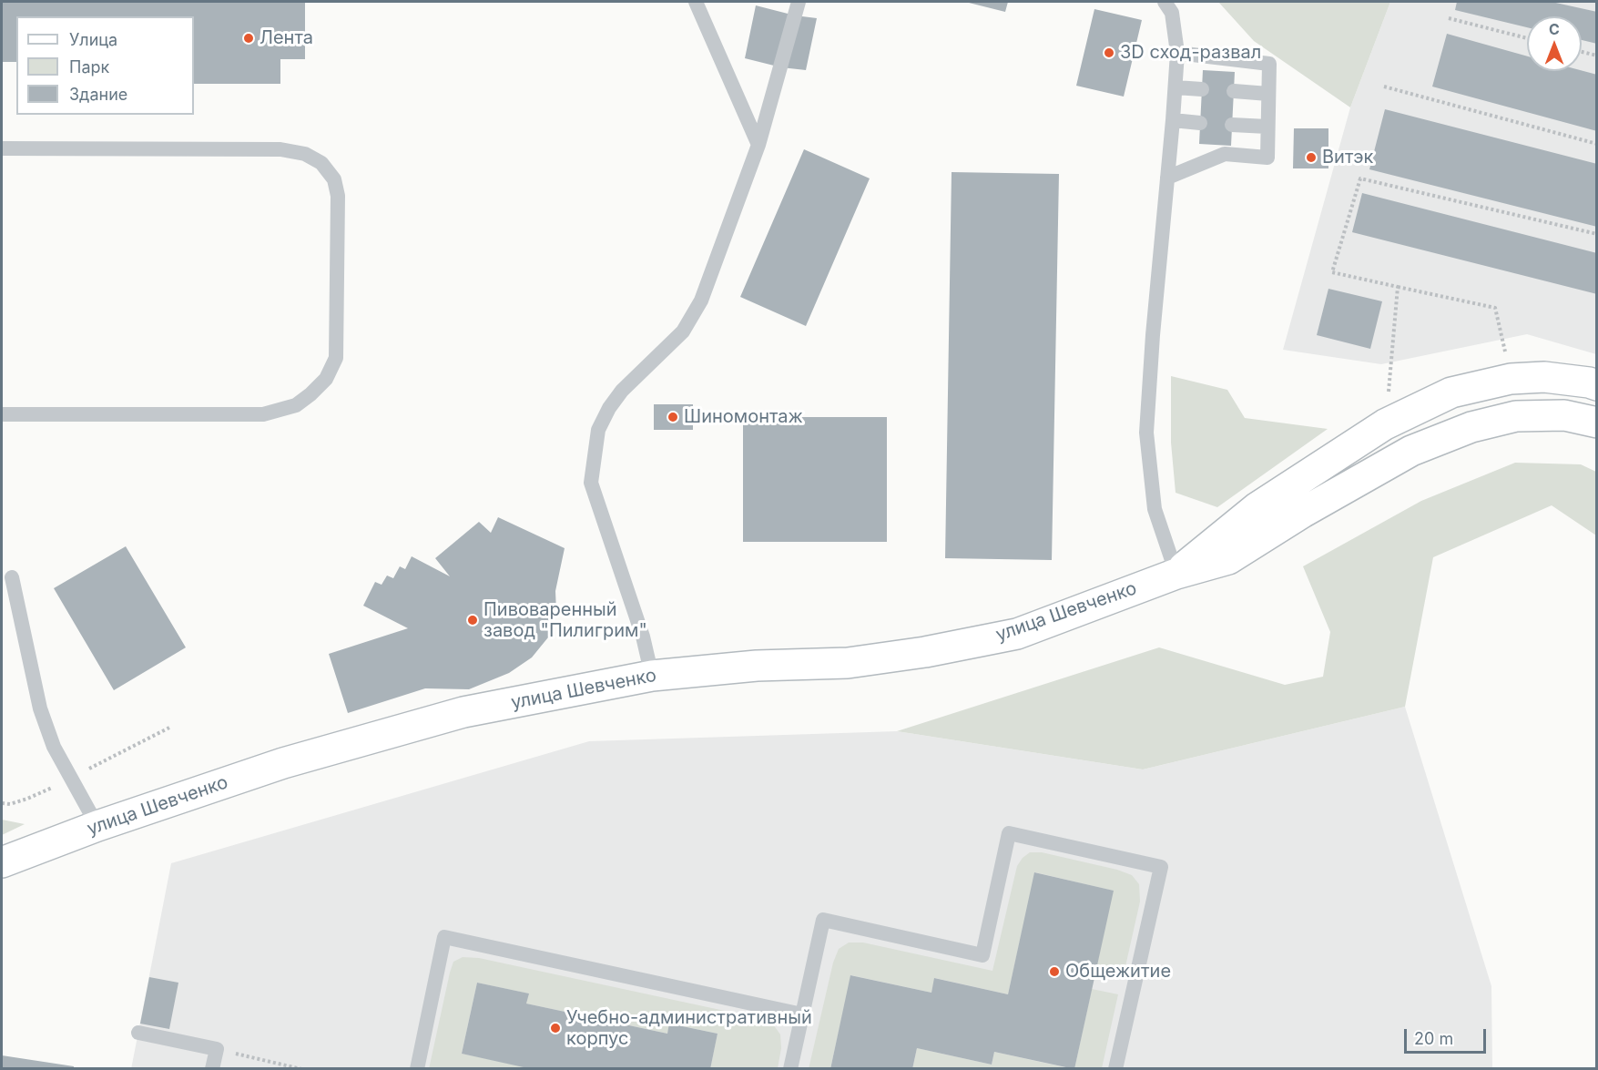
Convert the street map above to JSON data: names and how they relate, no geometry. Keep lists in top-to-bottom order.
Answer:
{
  "streets": {
    "main road": ["улица Шевченко"]
  },
  "places": [
    "Лента",
    "3D сход-развал",
    "Витэк",
    "Шиномонтаж",
    "Пивоваренный завод \"Пилигрим\"",
    "Общежитие",
    "Учебно-административный корпус"
  ],
  "legend": ["Улица", "Парк", "Здание"],
  "scale_bar": "20 m",
  "north": "top"
}
